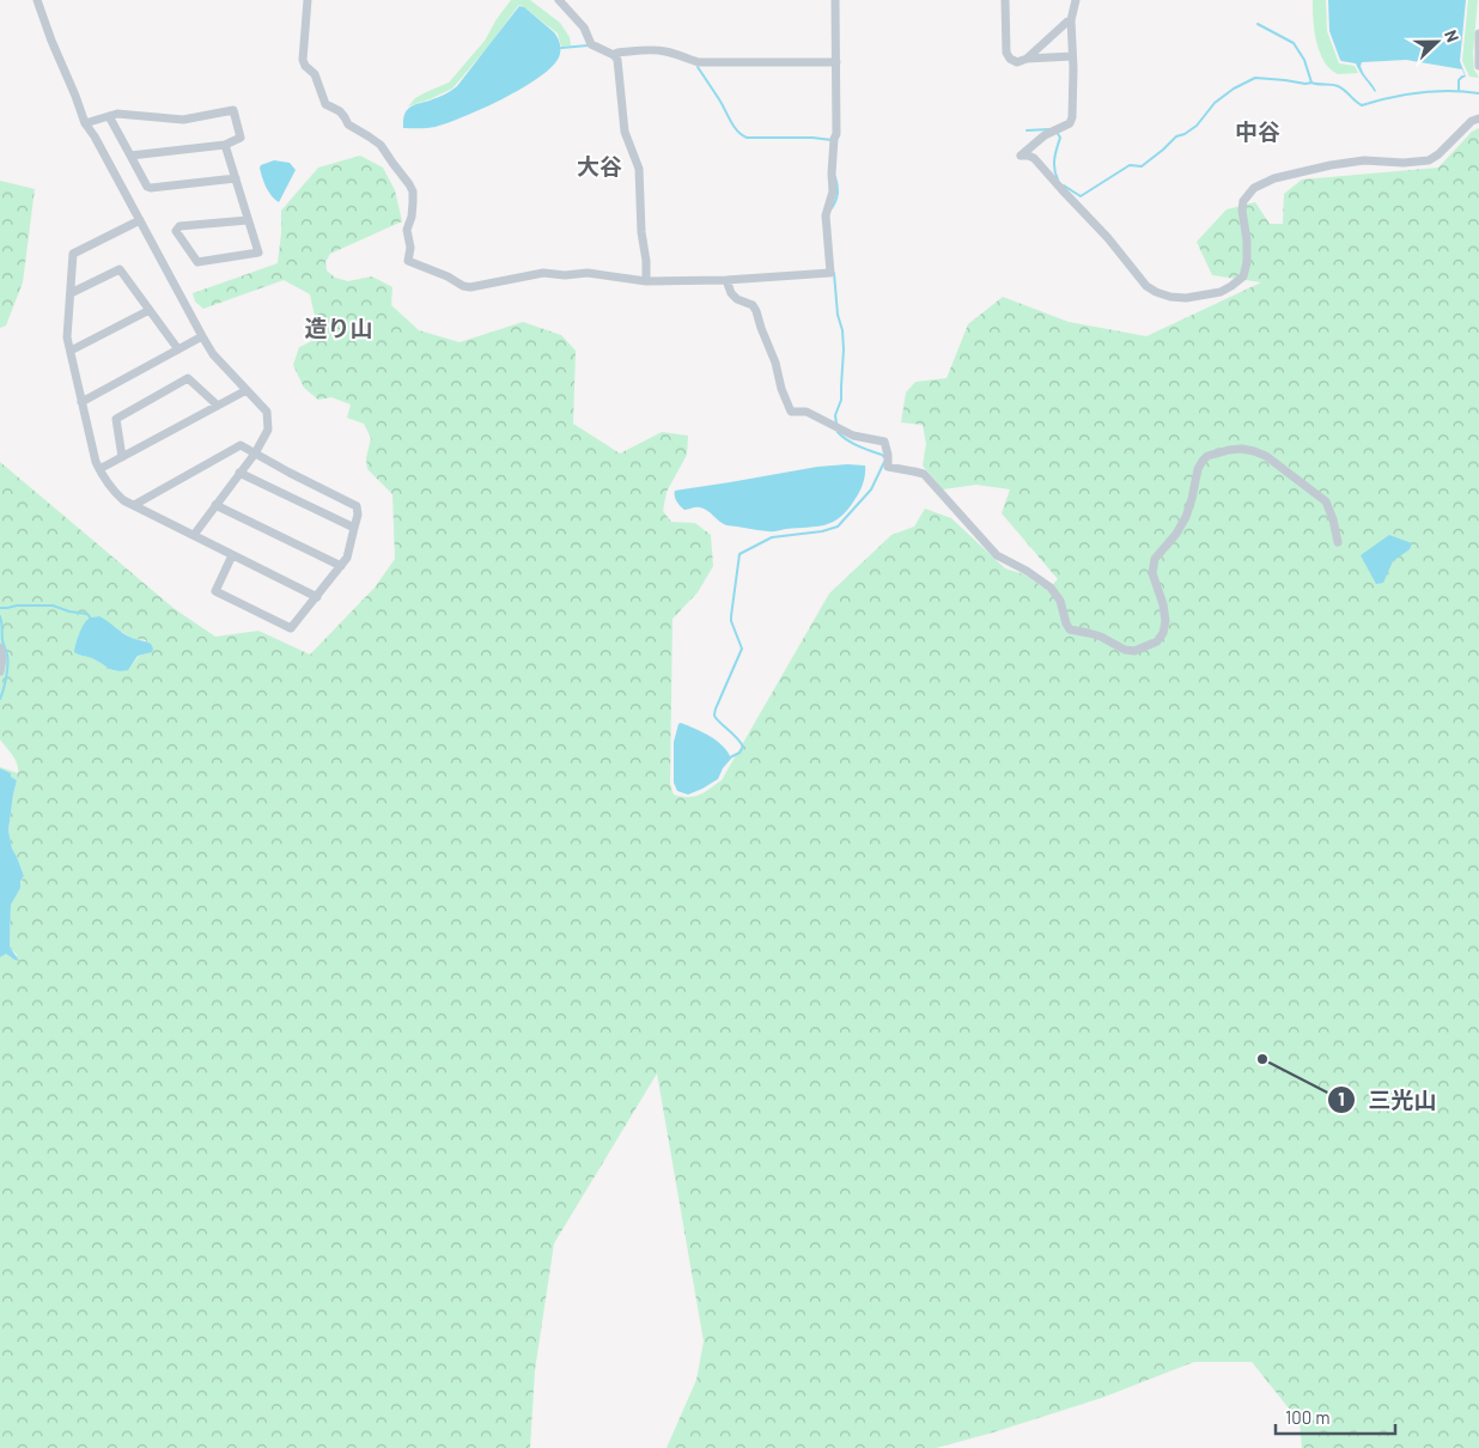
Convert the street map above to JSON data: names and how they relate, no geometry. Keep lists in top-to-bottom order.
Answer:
{
  "districts": ["中谷", "大谷", "造り山"],
  "places": ["三光山"],
  "scale_bar": "100 m",
  "north": "right"
}
